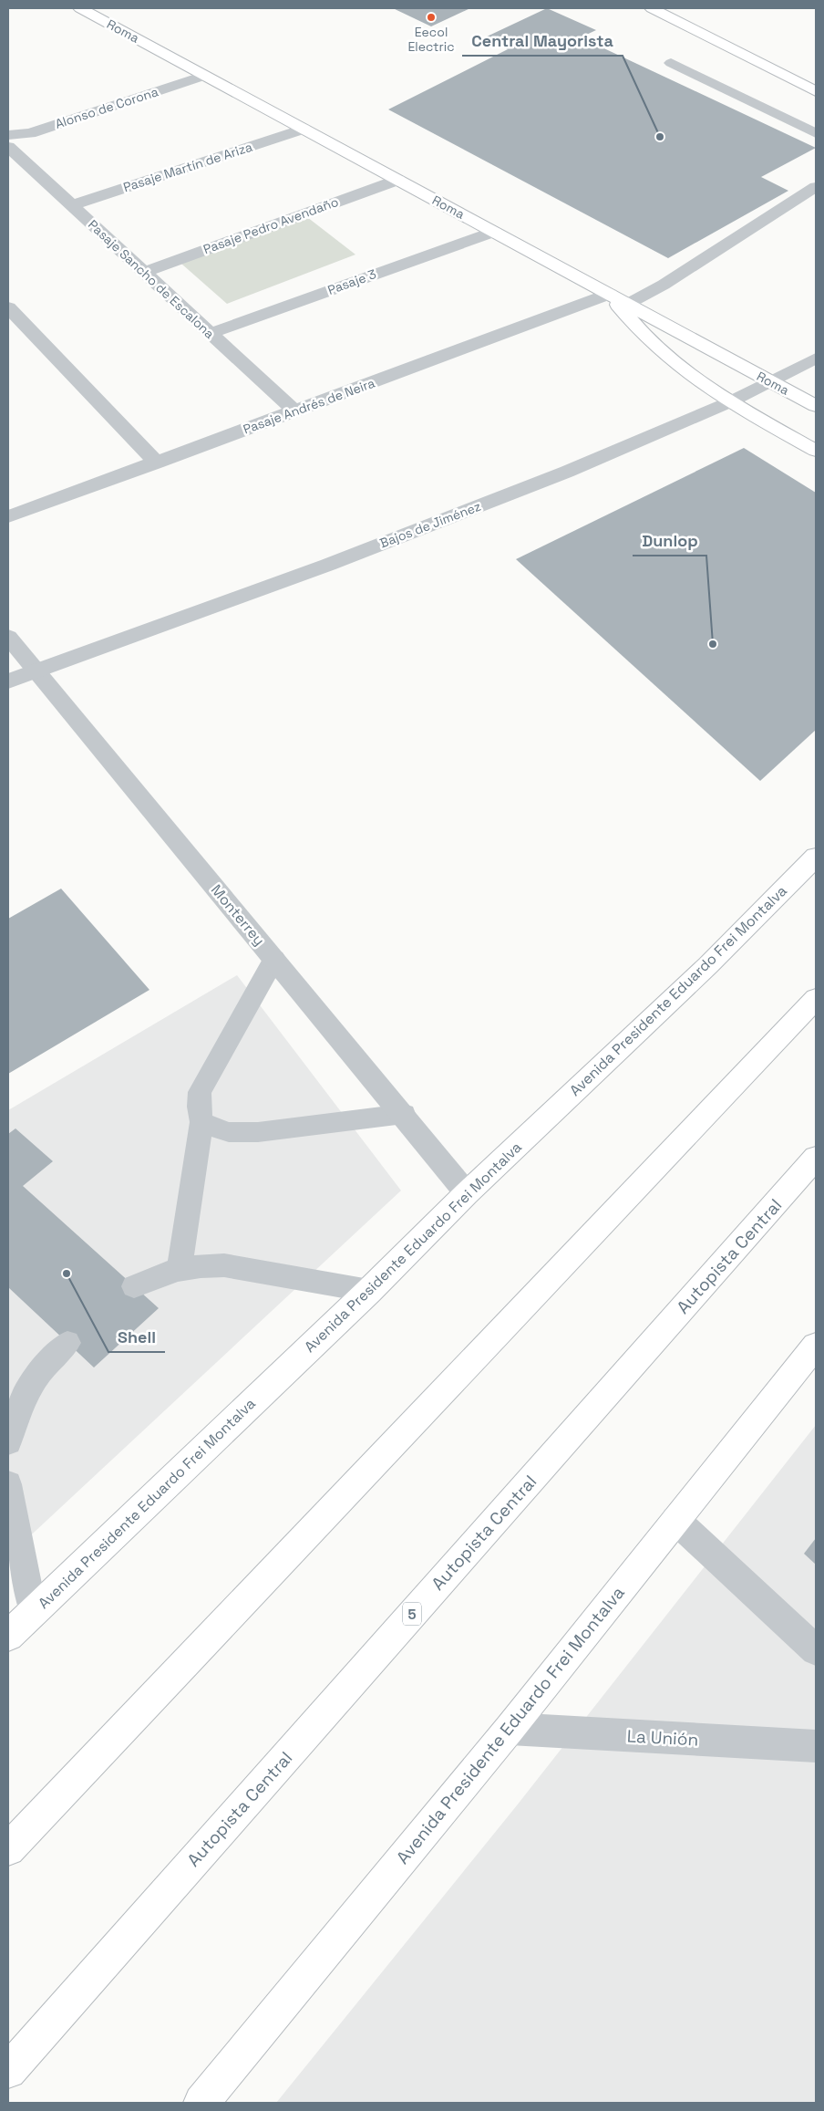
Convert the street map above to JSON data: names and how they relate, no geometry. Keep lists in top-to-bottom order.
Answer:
{
  "streets": {
    "main road": [
      "Roma",
      "Avenida Presidente Eduardo Frei Montalva",
      "Autopista Central",
      "5"
    ],
    "street": [
      "Alonso de Corona",
      "Pasaje Martín de Ariza",
      "Pasaje Pedro Avendaño",
      "Pasaje Sancho de Escalona",
      "Pasaje 3",
      "Pasaje Andrés de Neira",
      "Bajos de Jiménez",
      "Monterrey",
      "La Unión"
    ]
  },
  "crossings": [
    ["Roma", "Alonso de Corona"],
    ["Roma", "Pasaje Martín de Ariza"],
    ["Roma", "Pasaje Pedro Avendaño"],
    ["Roma", "Pasaje 3"],
    ["Roma", "Pasaje Andrés de Neira"],
    ["Roma", "Bajos de Jiménez"],
    ["Pasaje Martín de Ariza", "Pasaje Sancho de Escalona"],
    ["Pasaje Pedro Avendaño", "Pasaje Sancho de Escalona"],
    ["Pasaje Sancho de Escalona", "Pasaje 3"],
    ["Pasaje Sancho de Escalona", "Pasaje Andrés de Neira"],
    ["Bajos de Jiménez", "Monterrey"],
    ["Monterrey", "Avenida Presidente Eduardo Frei Montalva"],
    ["Avenida Presidente Eduardo Frei Montalva", "La Unión"]
  ],
  "places": [
    "Eecol Electric",
    "Central Mayorista",
    "Dunlop",
    "Shell"
  ]
}
